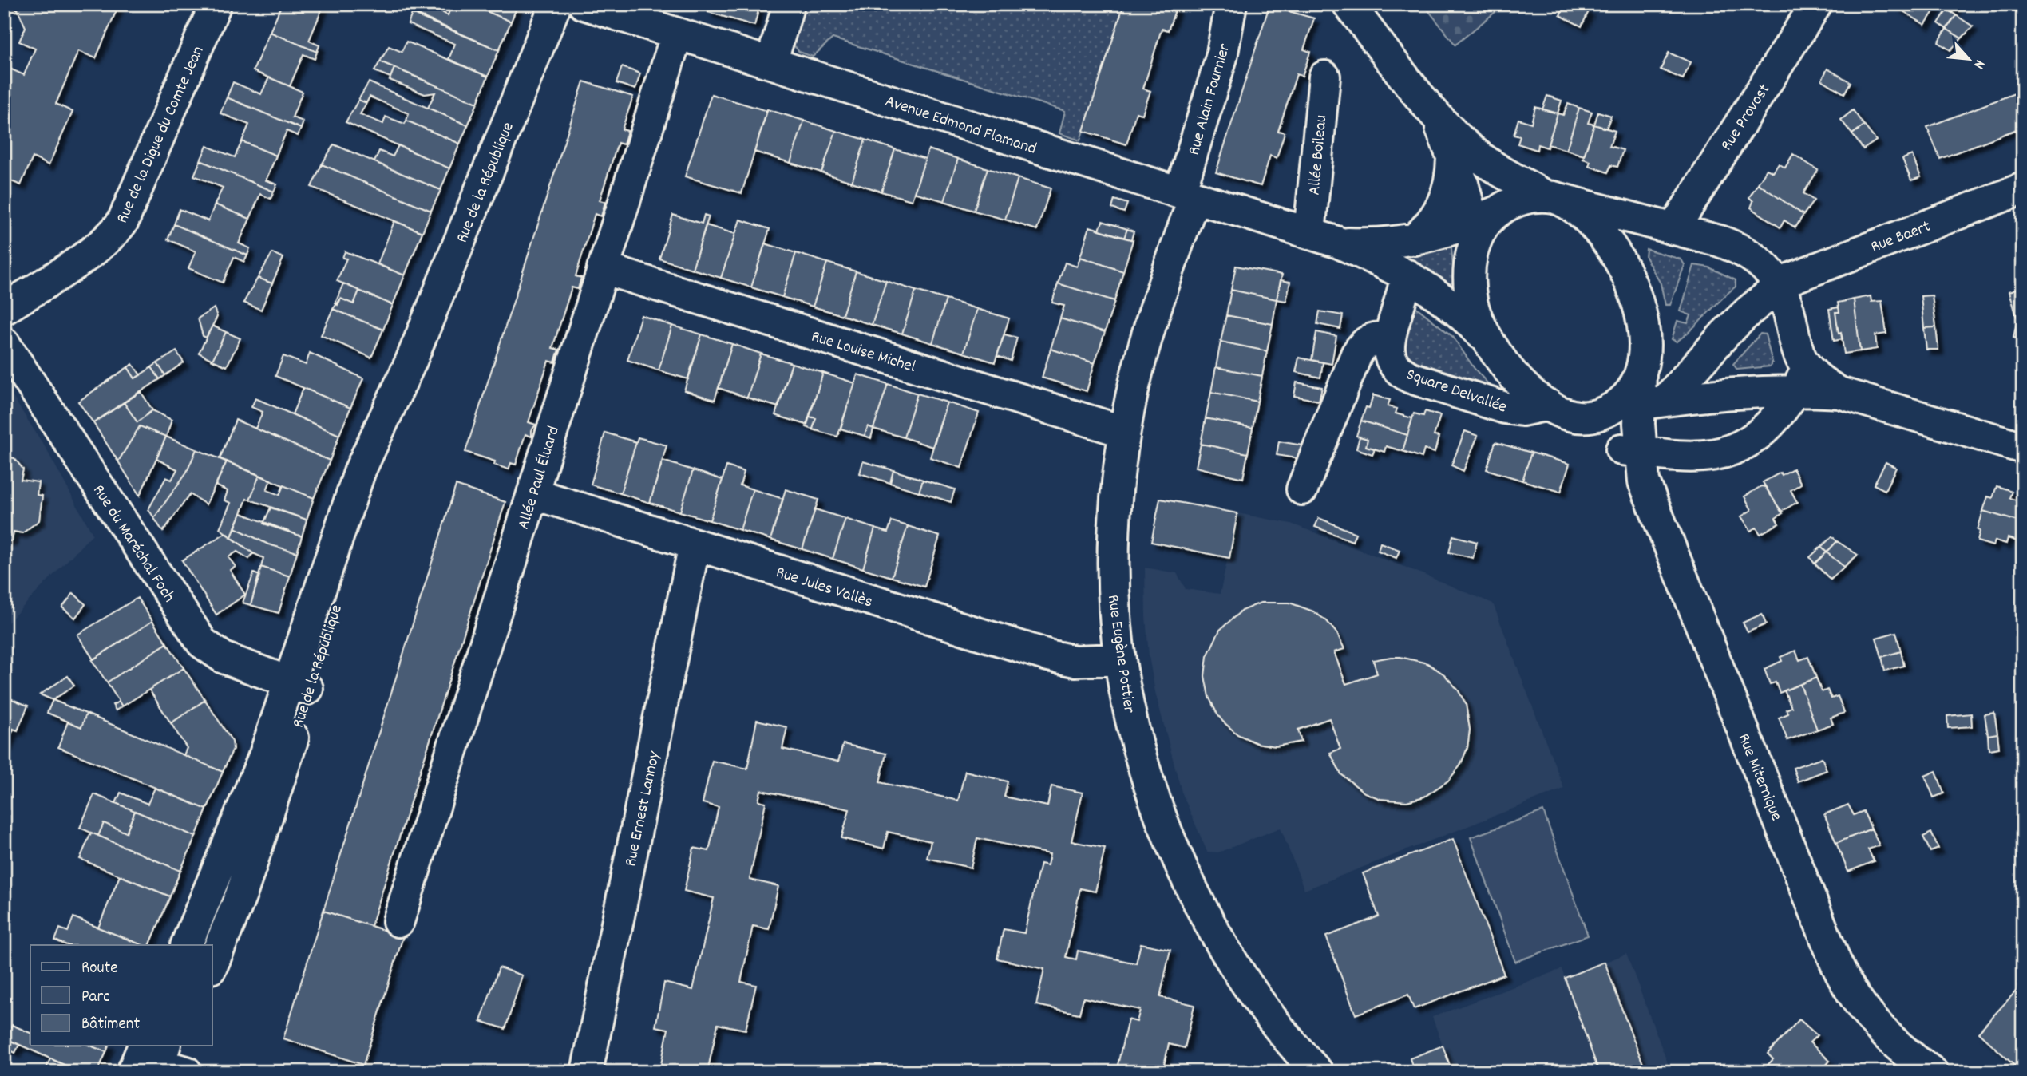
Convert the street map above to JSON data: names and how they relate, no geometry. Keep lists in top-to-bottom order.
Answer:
{
  "streets": {
    "street": [
      "Rue Alain Fournier",
      "Rue Provost",
      "Avenue Edmond Flamand",
      "Rue de la Digue du Comte Jean",
      "Allée Boileau",
      "Rue de la République",
      "Rue Baert",
      "Rue Louise Michel",
      "Square Delvallée",
      "Allée Paul Éluard",
      "Rue du Maréchal Foch",
      "Rue Jules Vallès",
      "Rue Eugène Pottier",
      "Rue Miternique",
      "Rue Ernest Lannoy"
    ]
  },
  "crossings": [
    ["Rue Alain Fournier", "Avenue Edmond Flamand"],
    ["Rue Alain Fournier", "Rue Eugène Pottier"],
    ["Rue Provost", "Square Delvallée"],
    ["Avenue Edmond Flamand", "Allée Boileau"],
    ["Avenue Edmond Flamand", "Square Delvallée"],
    ["Avenue Edmond Flamand", "Allée Paul Éluard"],
    ["Avenue Edmond Flamand", "Rue Eugène Pottier"],
    ["Rue de la République", "Rue du Maréchal Foch"],
    ["Rue Baert", "Square Delvallée"],
    ["Rue Louise Michel", "Allée Paul Éluard"],
    ["Rue Louise Michel", "Rue Eugène Pottier"],
    ["Square Delvallée", "Rue Miternique"],
    ["Allée Paul Éluard", "Rue Jules Vallès"],
    ["Rue Jules Vallès", "Rue Eugène Pottier"],
    ["Rue Jules Vallès", "Rue Ernest Lannoy"]
  ],
  "legend": ["Route", "Parc", "Bâtiment"],
  "north": "bottom right"
}
